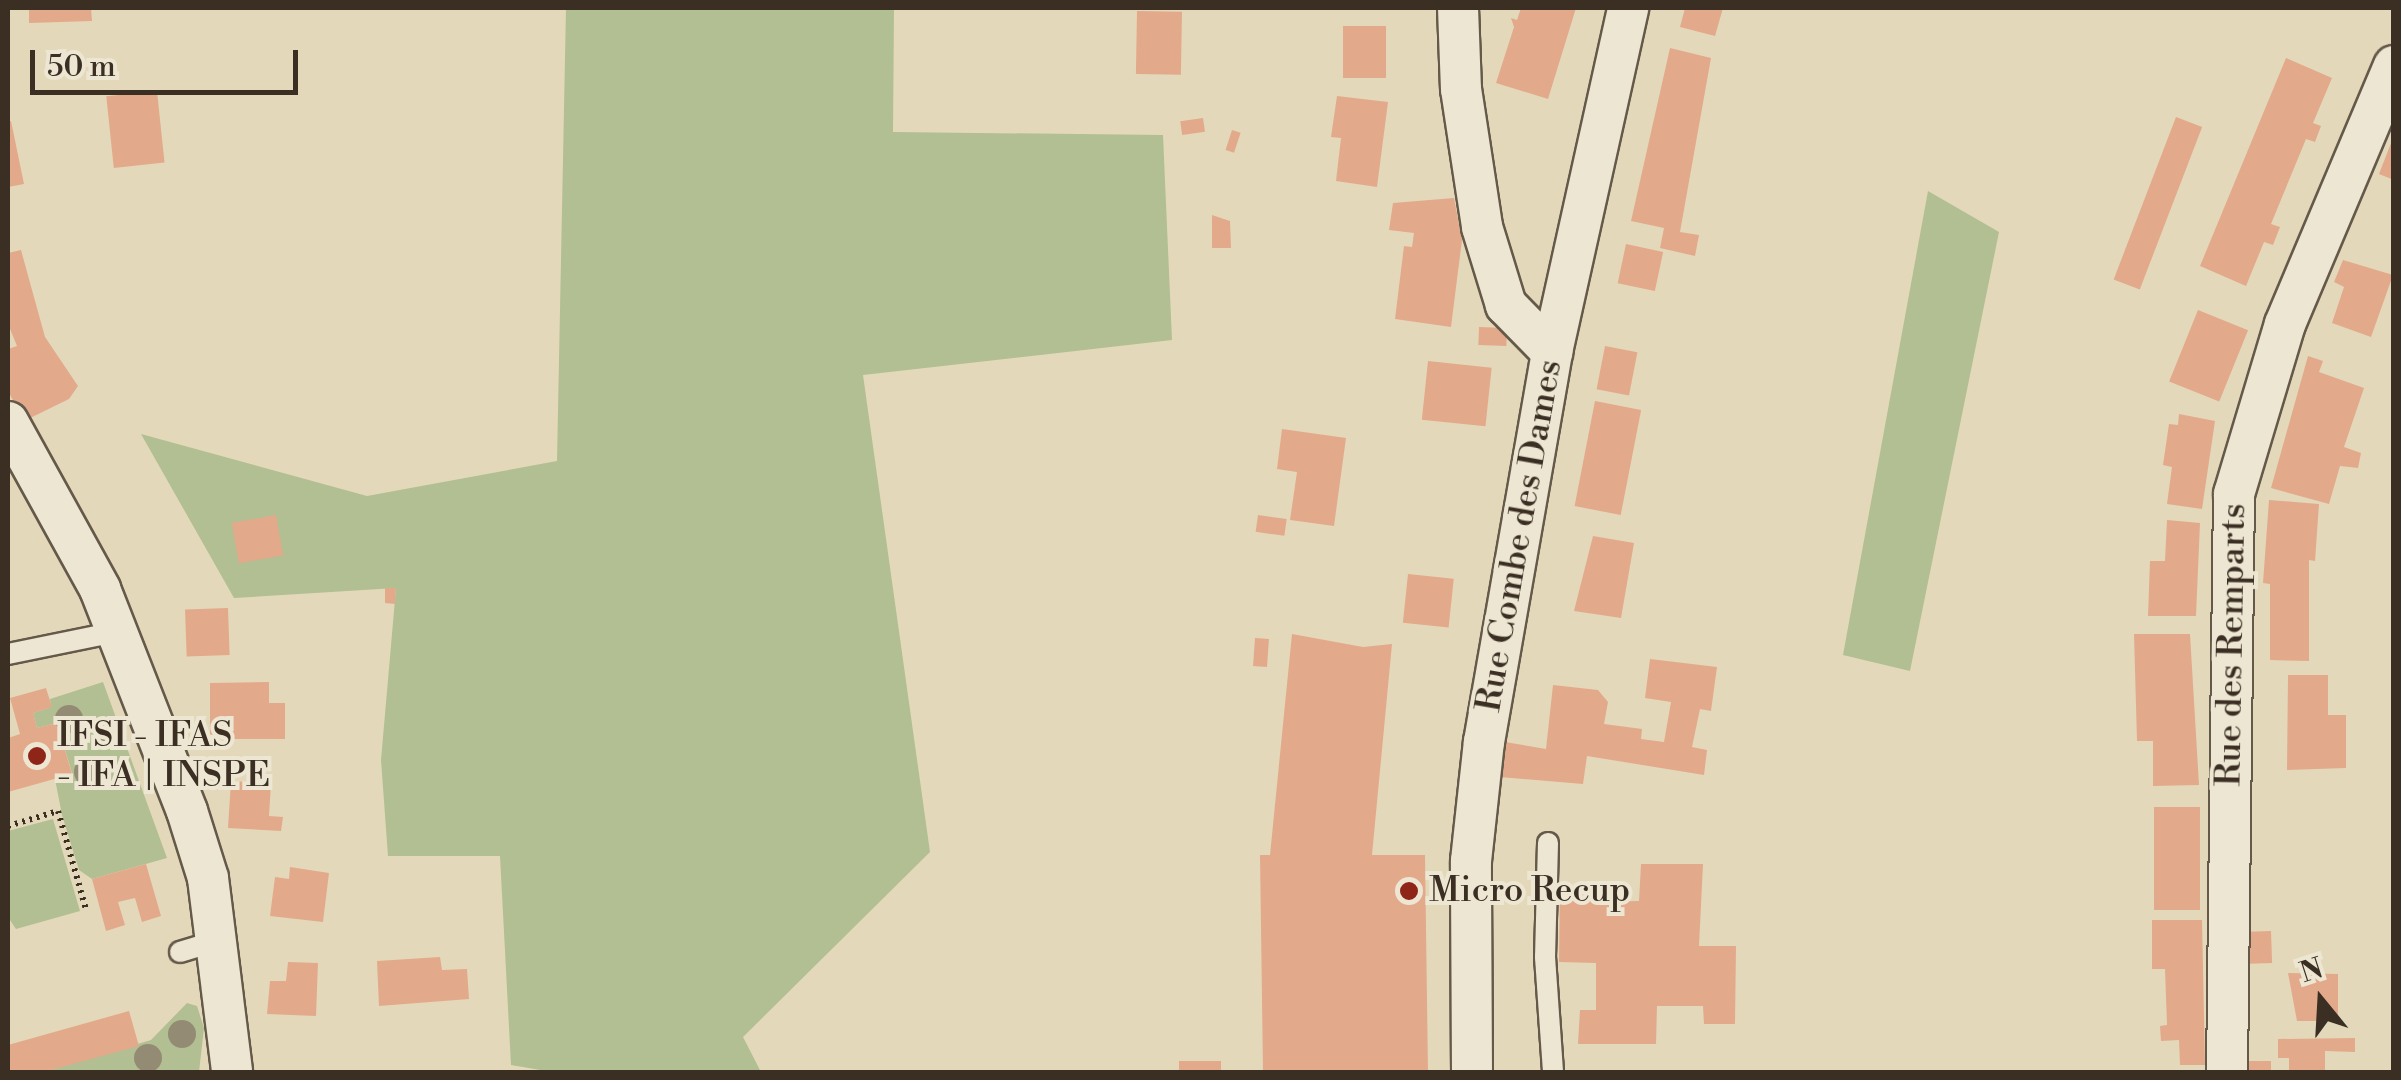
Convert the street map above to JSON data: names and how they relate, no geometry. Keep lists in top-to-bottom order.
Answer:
{
  "streets": {
    "street": ["Rue Combe des Dames", "Rue des Remparts"]
  },
  "places": ["IFSI - IFAS - IFA | INSPE", "Micro Recup"],
  "scale_bar": "50 m",
  "north": "top"
}
